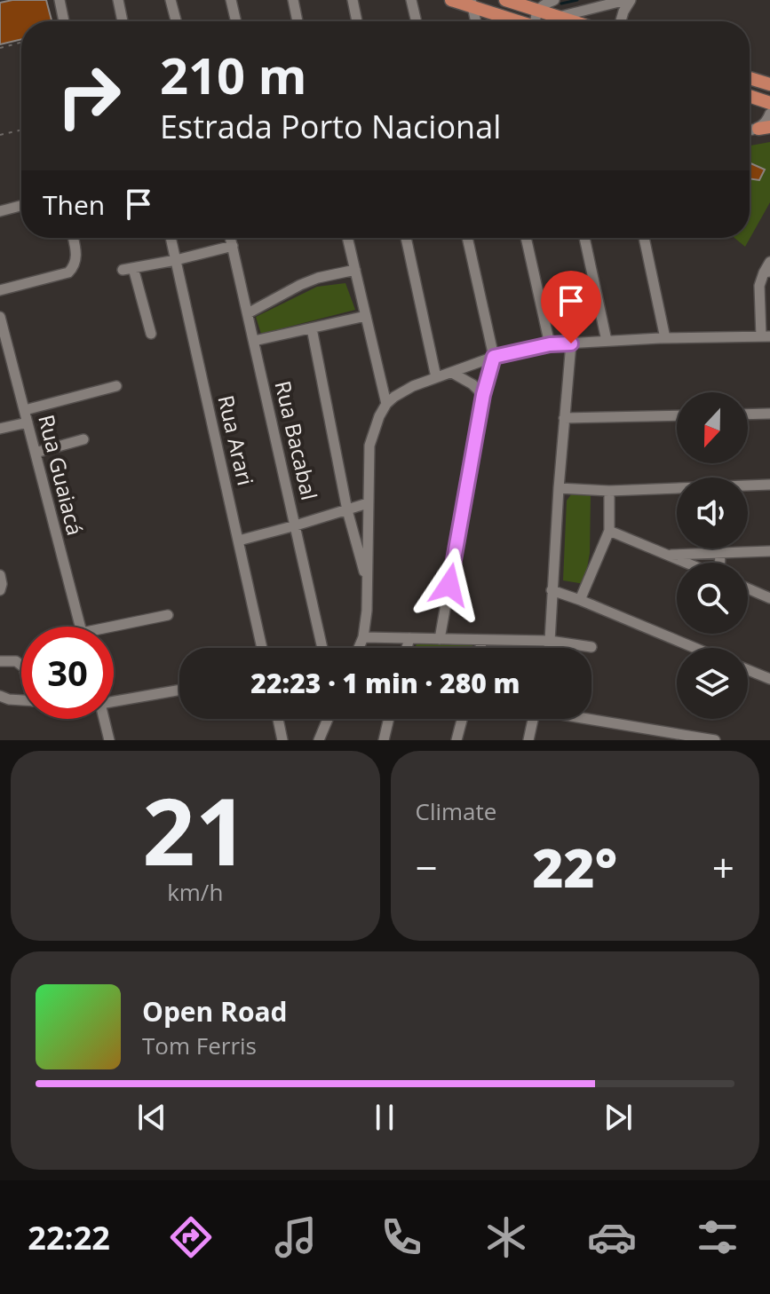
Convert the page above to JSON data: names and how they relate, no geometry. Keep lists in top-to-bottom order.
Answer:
{
  "streets": {
    "street": ["Rua Arari", "Rua Bacabal", "Rua Guaiacá"]
  },
  "north": "bottom",
  "page": {
    "turn": ["210 m", "Estrada Porto Nacional"],
    "then": "Then",
    "limit": "30",
    "trip": "22:23 · 1 min · 280 m",
    "tile": [
      ["21", "km/h"],
      "Climate"
    ],
    "heat": ["−", "22°", "+"],
    "song": ["Open Road", "Tom Ferris"],
    "tabs": "22:22"
  }
}
